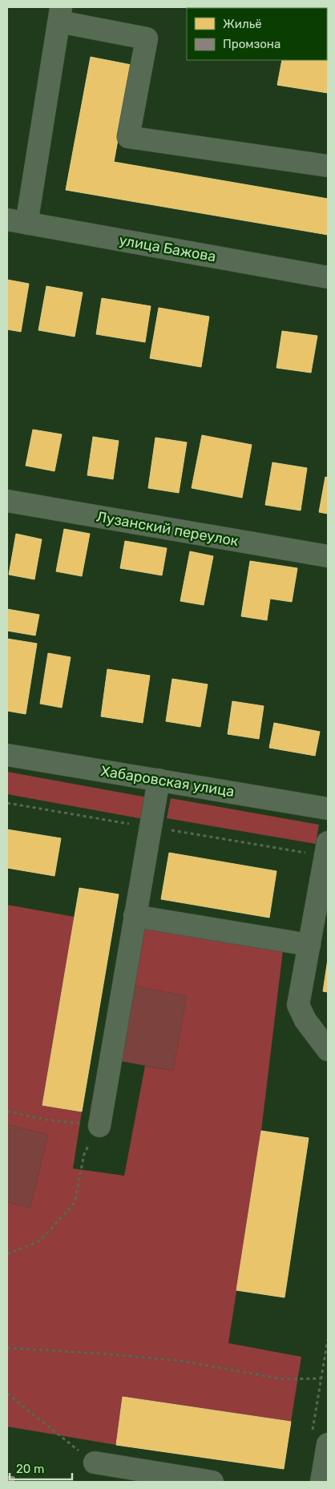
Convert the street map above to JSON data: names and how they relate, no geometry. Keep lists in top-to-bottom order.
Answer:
{
  "streets": {
    "street": ["улица Бажова", "Лузанский переулок", "Хабаровская улица"]
  },
  "legend": ["Жильё", "Промзона"],
  "scale_bar": "20 m"
}
